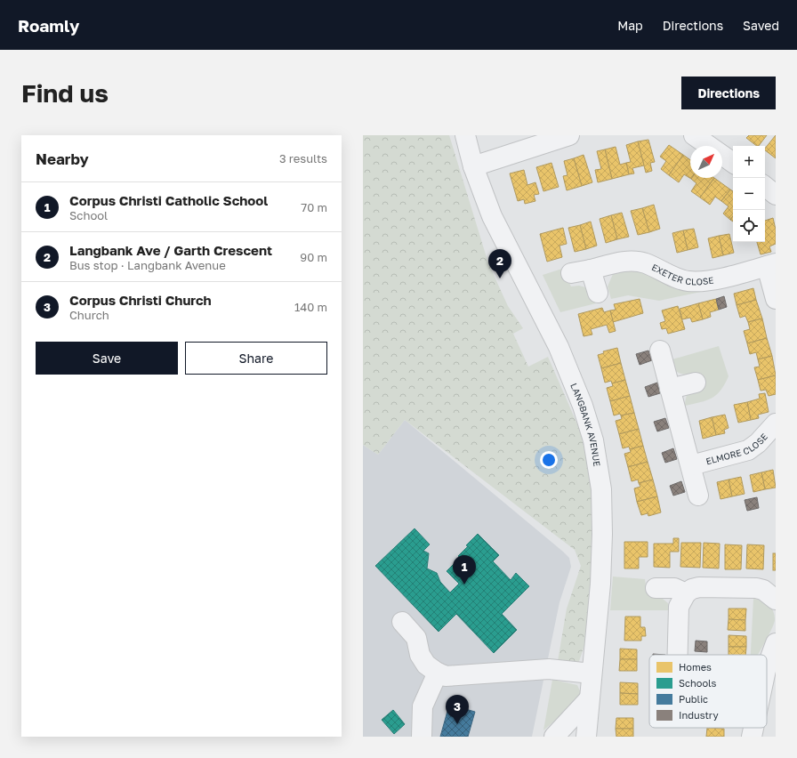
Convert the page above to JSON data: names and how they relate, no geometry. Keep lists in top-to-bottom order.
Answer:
{
  "streets": {
    "street": ["EXETER CLOSE", "LANGBANK AVENUE", "ELMORE CLOSE"]
  },
  "legend": [
    "Homes",
    "Schools",
    "Public",
    "Industry"
  ],
  "north": "top right",
  "page": {
    "header": "Roamly",
    "nav": ["Map", "Directions", "Saved"],
    "buttons": [
      "Directions",
      ["Save", "Share"]
    ],
    "title": "Find us",
    "heading": ["Nearby", "3 results"],
    "map_buttons": ["+", "−"],
    "list": [
      {
        "mark": "1",
        "name": "Corpus Christi Catholic School",
        "note": "School",
        "value": "70 m"
      },
      {
        "mark": "2",
        "name": "Langbank Ave / Garth Crescent",
        "note": "Bus stop · Langbank Avenue",
        "value": "90 m"
      },
      {
        "mark": "3",
        "name": "Corpus Christi Church",
        "note": "Church",
        "value": "140 m"
      }
    ],
    "pins": ["2", "1", "3"]
  }
}
